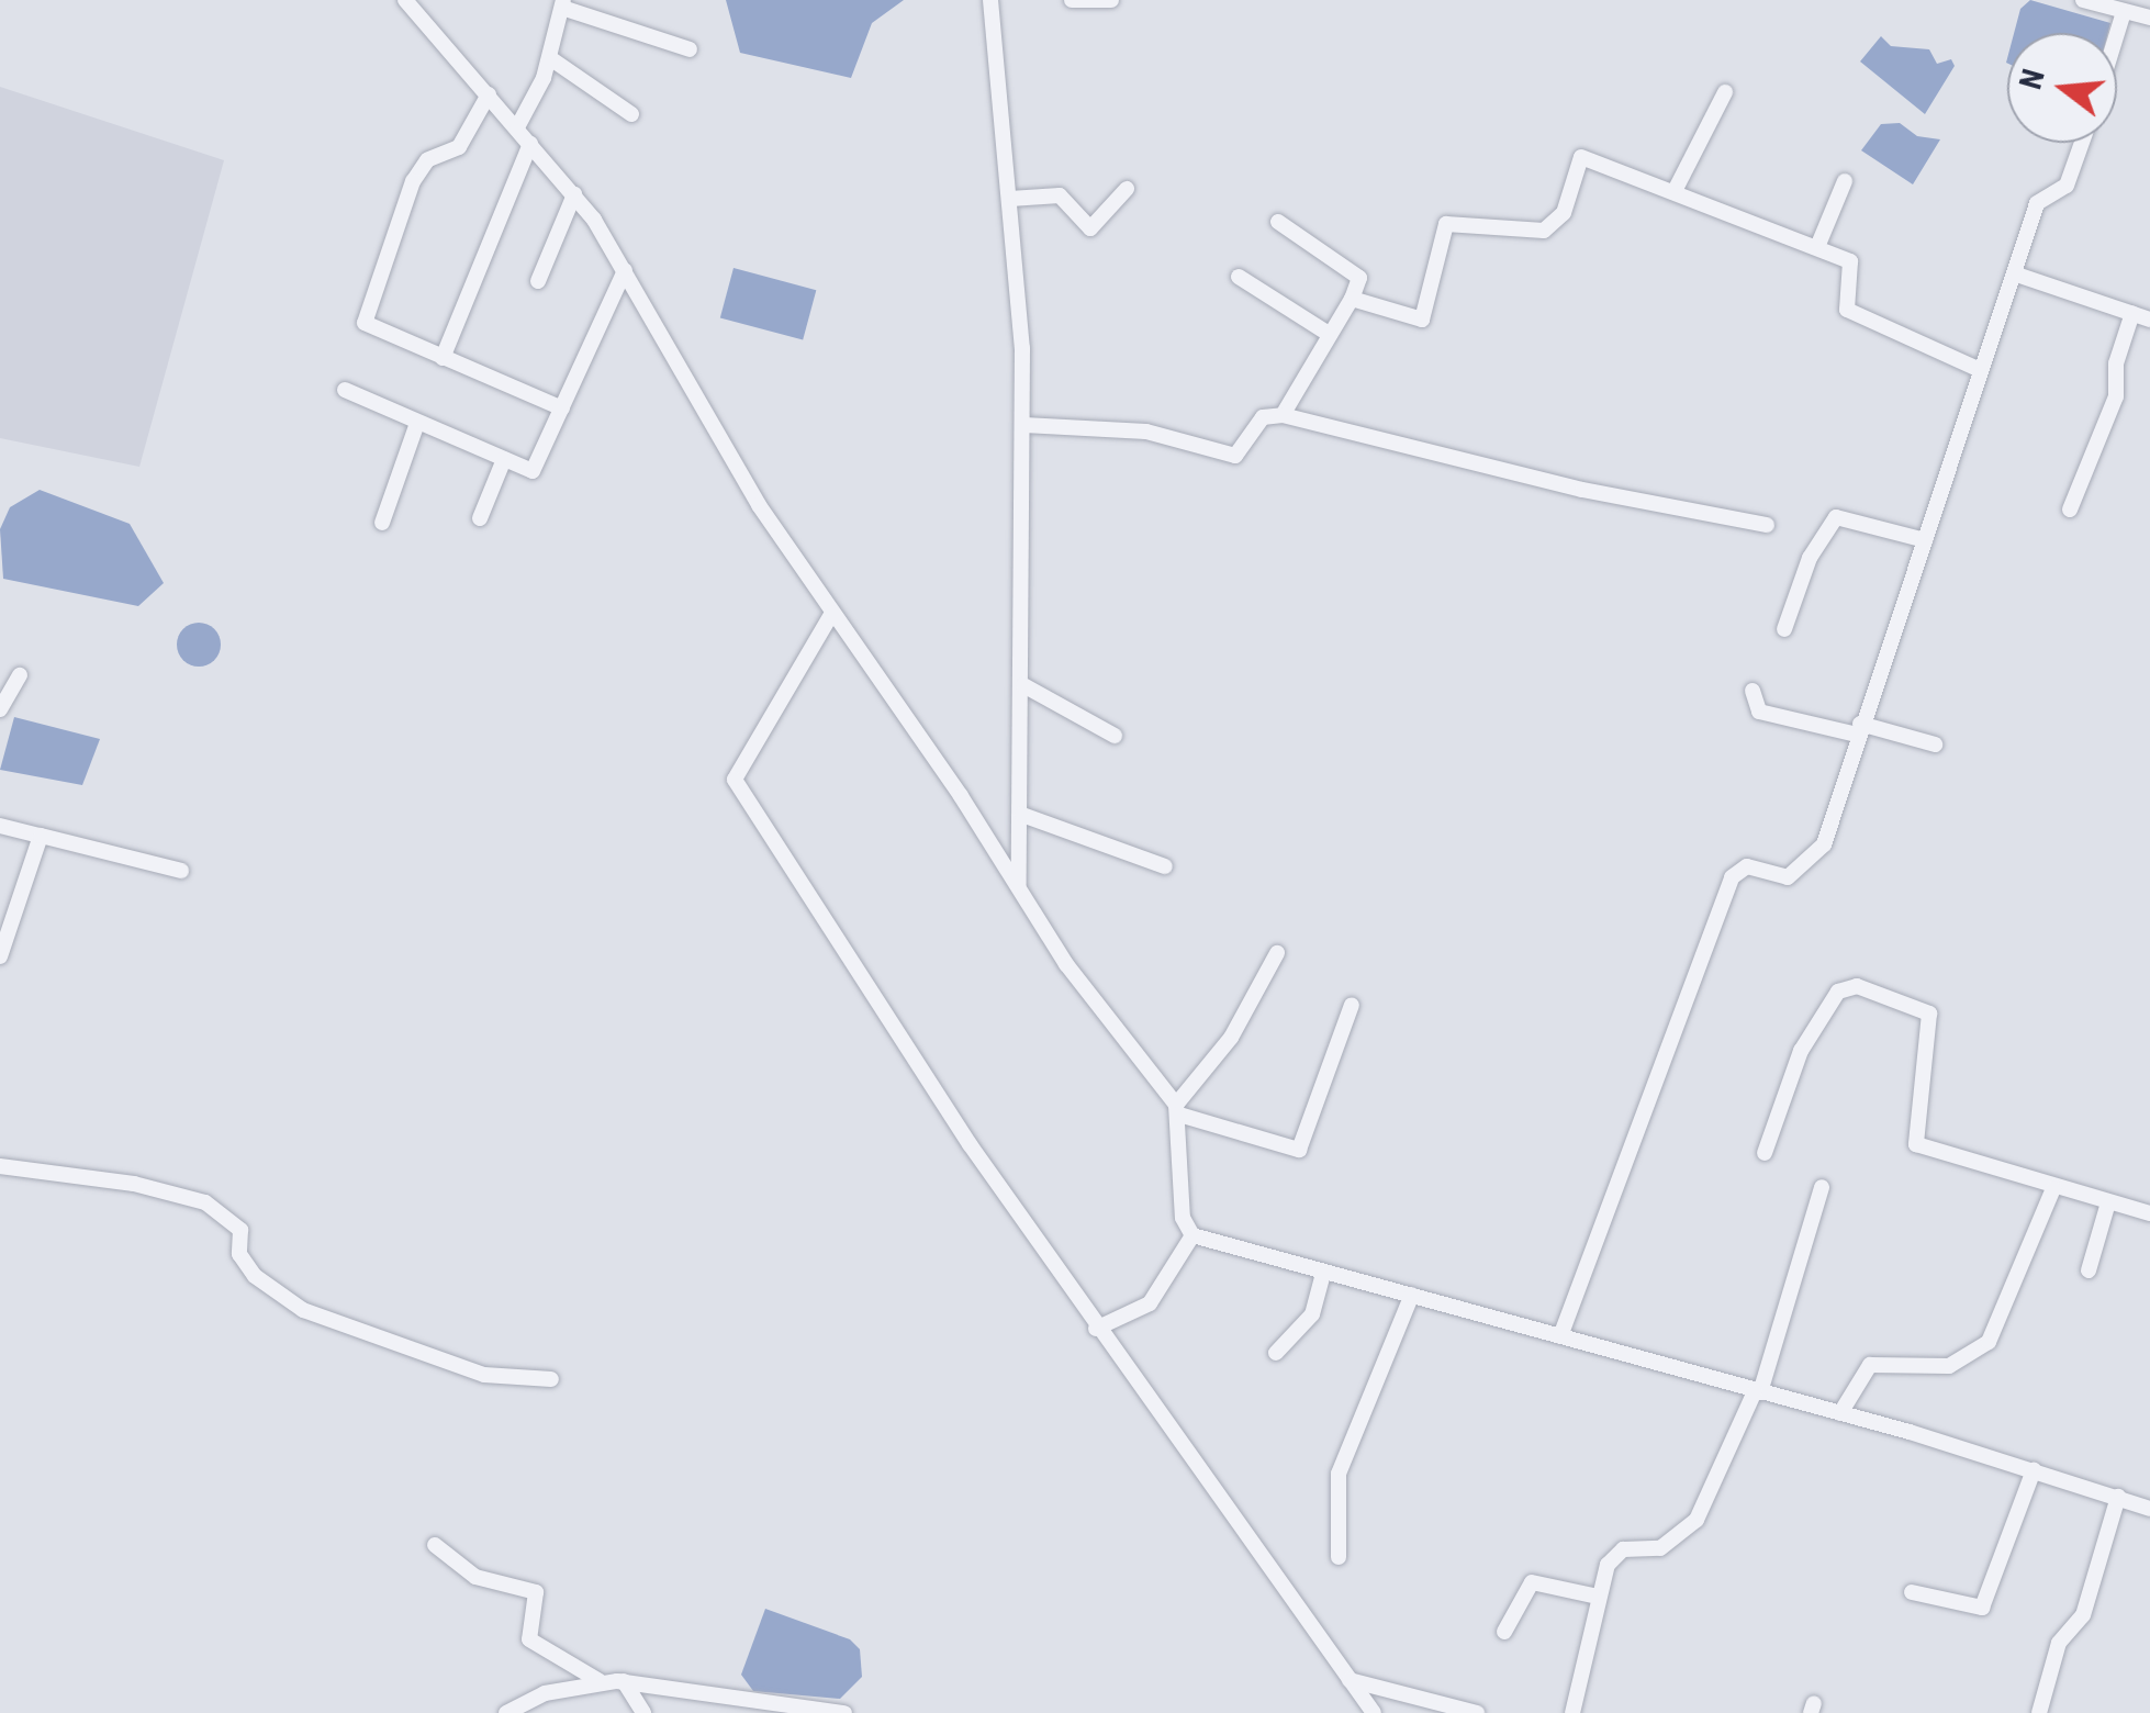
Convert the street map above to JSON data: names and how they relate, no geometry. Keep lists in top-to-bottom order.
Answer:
{
  "north": "left"
}
